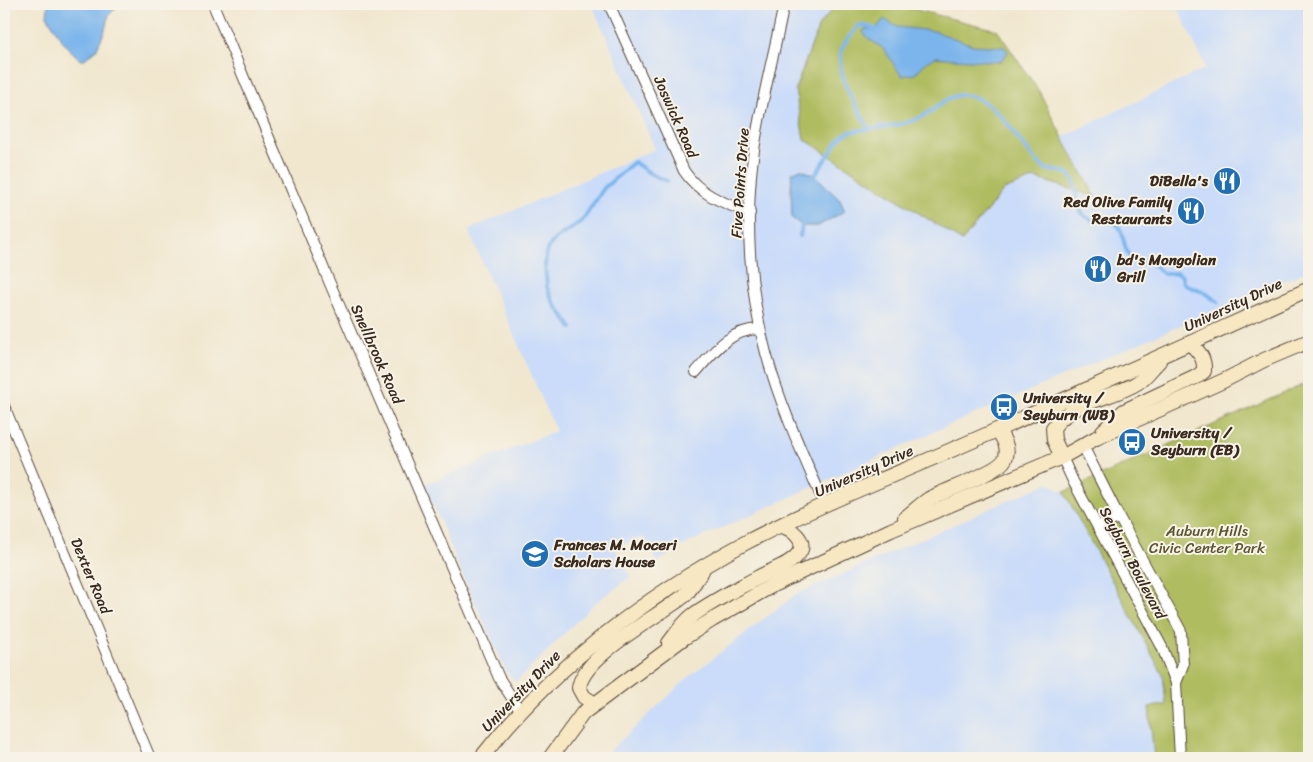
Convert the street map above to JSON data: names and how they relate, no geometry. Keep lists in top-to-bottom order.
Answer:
{
  "streets": {
    "main road": ["University Drive"],
    "street": [
      "Joswick Road",
      "Five Points Drive",
      "Snellbrook Road",
      "Seyburn Boulevard",
      "Dexter Road"
    ]
  },
  "crossings": [
    ["Joswick Road", "Five Points Drive"],
    ["Five Points Drive", "University Drive"],
    ["University Drive", "Snellbrook Road"]
  ],
  "parks": ["Auburn Hills Civic Center Park"],
  "places": {
    "restaurant": ["DiBella's", "Red Olive Family Restaurants", "bd's Mongolian Grill"],
    "bus stop": ["University / Seyburn (WB)", "University / Seyburn (EB)"],
    "school or university": ["Frances M. Moceri Scholars House"]
  }
}
